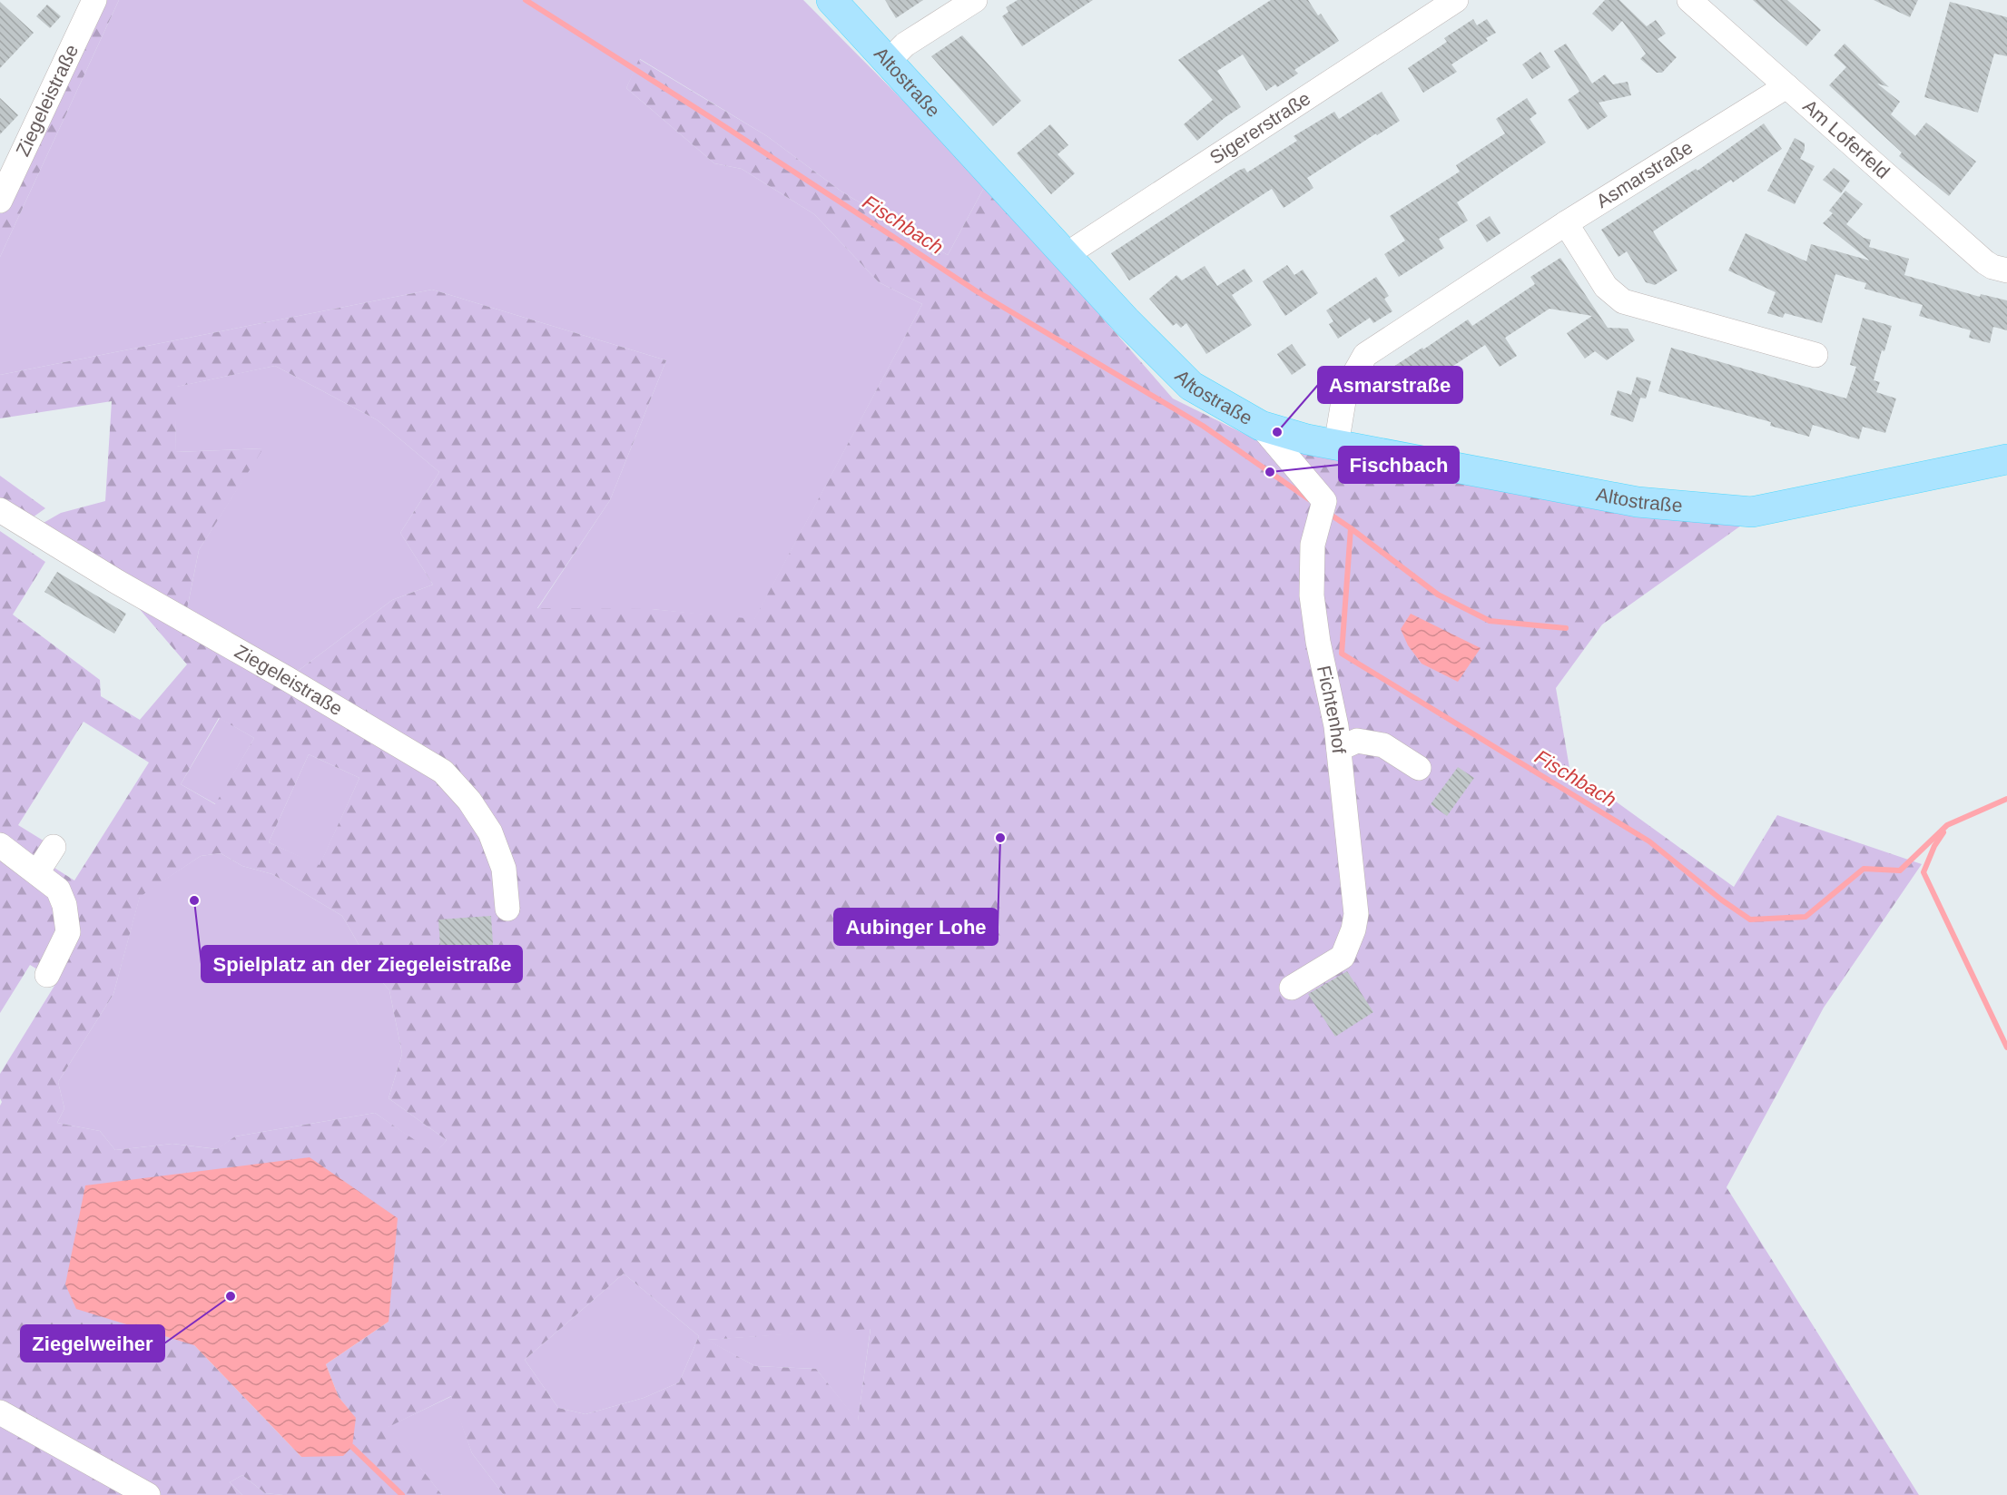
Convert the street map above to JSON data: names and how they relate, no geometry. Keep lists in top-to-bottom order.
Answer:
{
  "streets": {
    "main road": ["Altostraße"],
    "street": [
      "Ziegeleistraße",
      "Sigererstraße",
      "Am Loferfeld",
      "Asmarstraße",
      "Fichtenhof"
    ]
  },
  "crossings": [
    ["Altostraße", "Sigererstraße"],
    ["Altostraße", "Asmarstraße"],
    ["Altostraße", "Fichtenhof"],
    ["Am Loferfeld", "Asmarstraße"]
  ],
  "water": ["Fischbach"],
  "places": [
    "Asmarstraße",
    "Fischbach",
    "Aubinger Lohe",
    "Spielplatz an der Ziegeleistraße",
    "Ziegelweiher"
  ]
}
